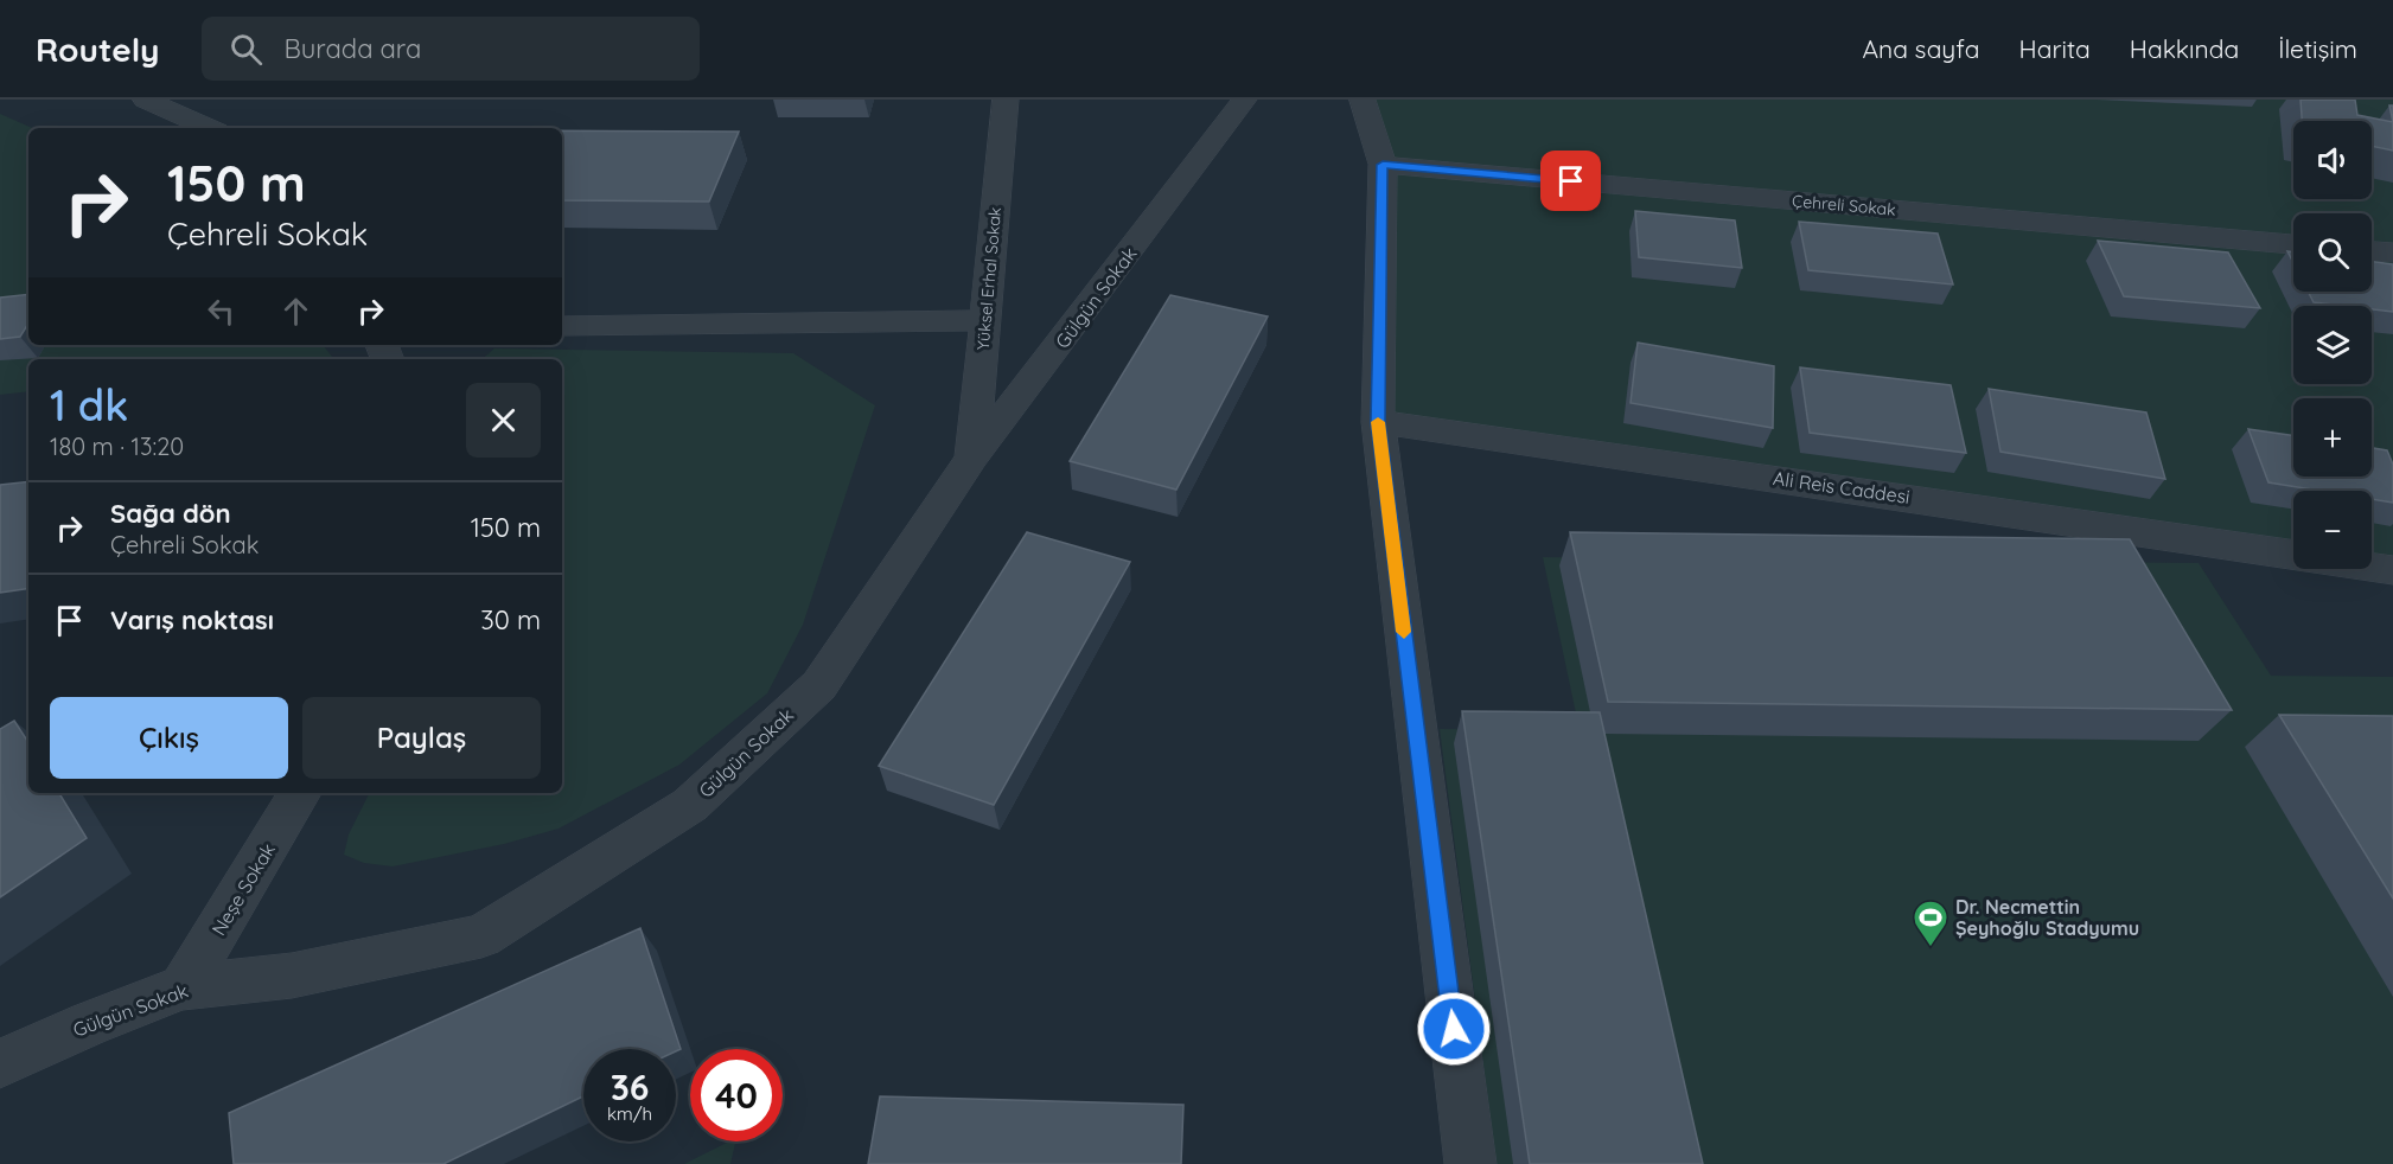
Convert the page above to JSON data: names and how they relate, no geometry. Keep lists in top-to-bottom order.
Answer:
{
  "streets": {
    "street": [
      "Çehreli Sokak",
      "Yüksel Erhal Sokak",
      "Gülgün Sokak",
      "Ali Reis Caddesi",
      "Neşe Sokak"
    ]
  },
  "crossings": [
    ["Yüksel Erhal Sokak", "Gülgün Sokak"],
    ["Gülgün Sokak", "Neşe Sokak"]
  ],
  "places": {
    "sports": ["Dr. Necmettin Şeyhoğlu Stadyumu"]
  },
  "page": {
    "header": "Routely",
    "search": "Burada ara",
    "nav": [
      "Ana sayfa",
      "Harita",
      "Hakkında",
      "İletişim"
    ],
    "map_buttons": ["+", "−"],
    "turn": ["150 m", "Çehreli Sokak"],
    "heading": ["1 dk", "180 m · 13:20"],
    "list": [
      {
        "name": "Sağa dön",
        "note": "Çehreli Sokak",
        "value": "150 m"
      },
      {
        "name": "Varış noktası",
        "value": "30 m"
      }
    ],
    "buttons": ["Çıkış", "Paylaş"],
    "speed": "36 km/h",
    "limit": "40"
  }
}
